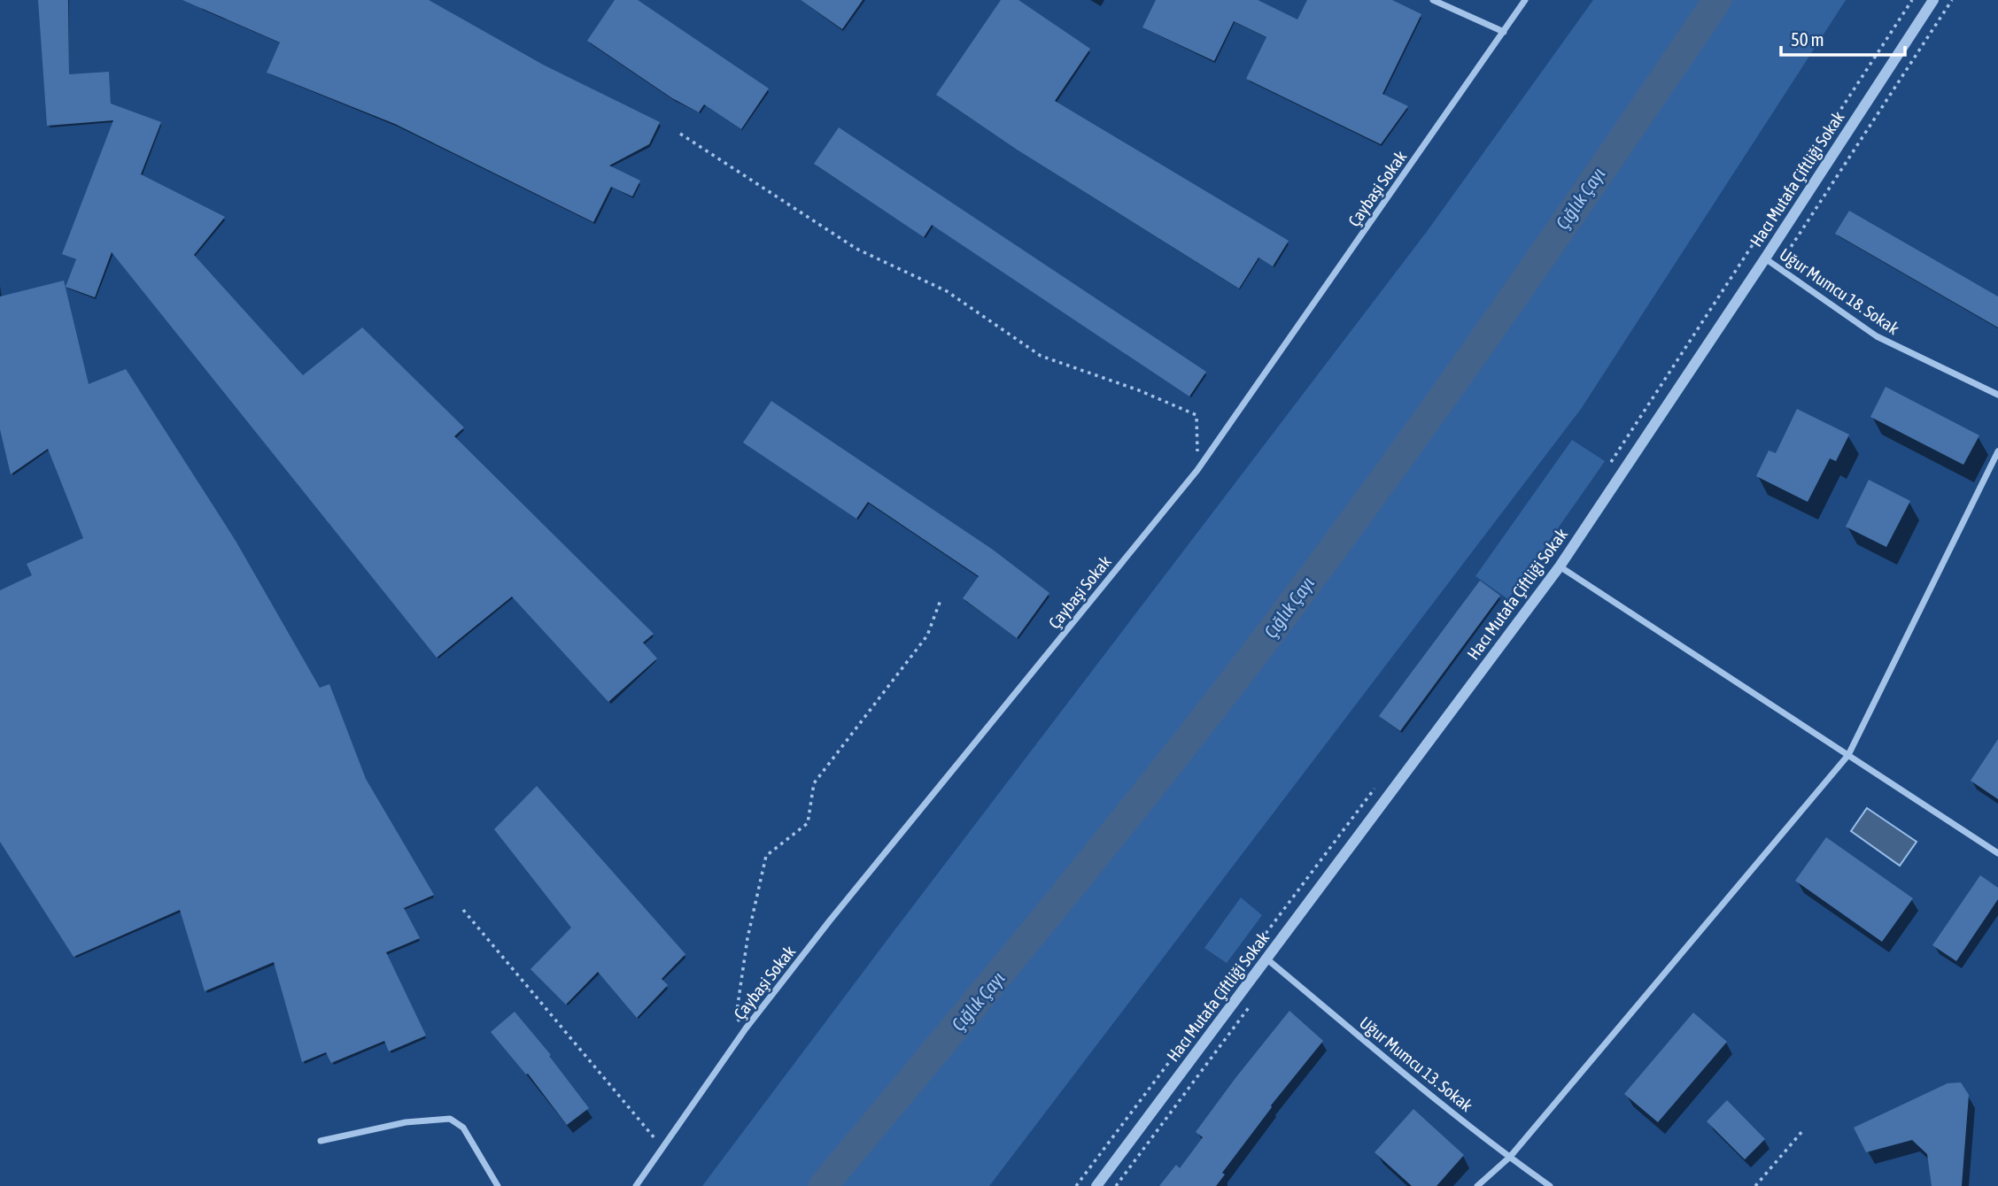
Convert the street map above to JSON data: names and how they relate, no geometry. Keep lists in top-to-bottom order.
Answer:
{
  "streets": {
    "street": [
      "Hacı Mutafa Çiftliği Sokak",
      "Çaybaşi Sokak",
      "Uğur Mumcu 18. Sokak",
      "Uğur Mumcu 13. Sokak"
    ]
  },
  "crossings": [
    ["Hacı Mutafa Çiftliği Sokak", "Uğur Mumcu 18. Sokak"],
    ["Hacı Mutafa Çiftliği Sokak", "Uğur Mumcu 13. Sokak"]
  ],
  "water": ["Çığlık Çayı"],
  "scale_bar": "50 m"
}
